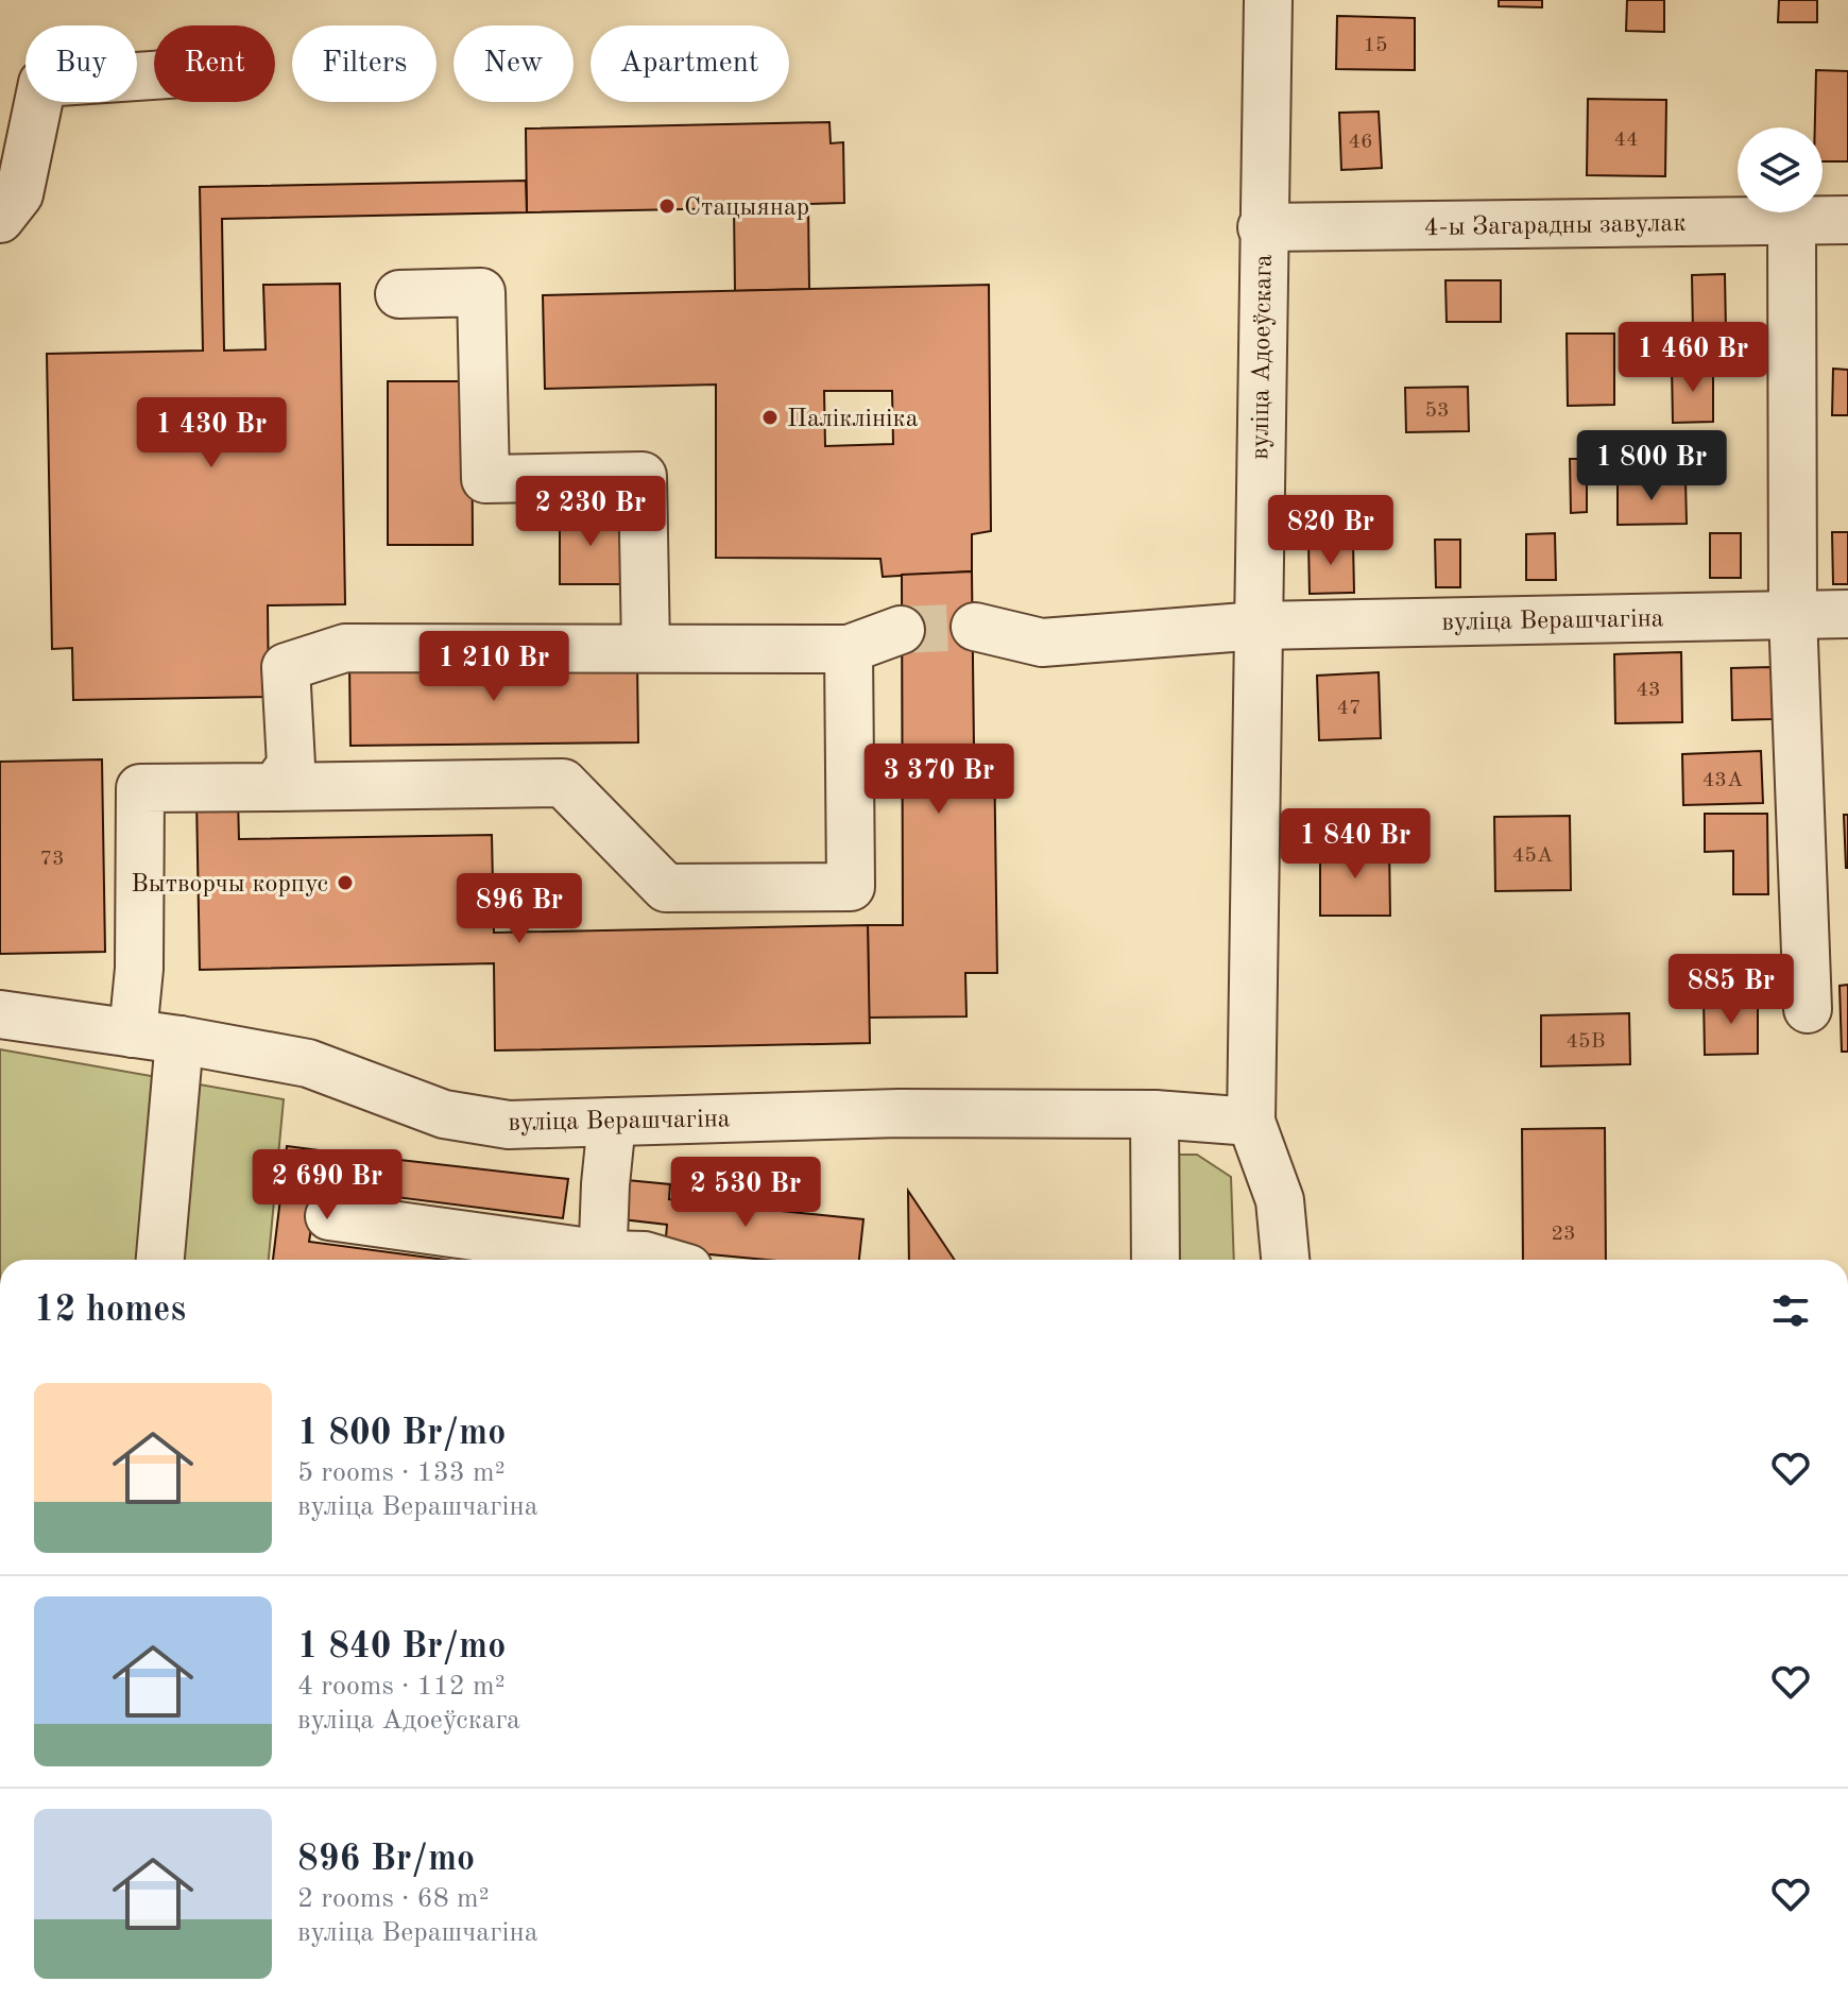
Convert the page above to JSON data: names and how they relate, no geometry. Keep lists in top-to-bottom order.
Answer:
{
  "streets": {
    "street": ["4-ы Загарадны завулак", "вуліца Адоеўскага", "вуліца Верашчагіна"]
  },
  "crossings": [
    ["4-ы Загарадны завулак", "вуліца Адоеўскага"],
    ["вуліца Адоеўскага", "вуліца Верашчагіна"]
  ],
  "places": ["Стацыянар", "Паліклініка", "Вытворчы корпус"],
  "house_numbers": [
    "15",
    "44",
    "46",
    "53",
    "43",
    "47",
    "43А",
    "45А",
    "73",
    "45В",
    "23"
  ],
  "page": {
    "chip": [
      "Buy",
      "Rent",
      "Filters",
      "New",
      "Apartment"
    ],
    "price": [
      "1 460 Br",
      "1 430 Br",
      "1 800 Br",
      "2 230 Br",
      "820 Br",
      "1 210 Br",
      "3 370 Br",
      "1 840 Br",
      "896 Br",
      "885 Br",
      "2 690 Br",
      "2 530 Br"
    ],
    "heading": "12 homes",
    "list": [
      {
        "name": "1 800 Br/mo",
        "note": "5 rooms · 133 m² · вуліца Верашчагіна"
      },
      {
        "name": "1 840 Br/mo",
        "note": "4 rooms · 112 m² · вуліца Адоеўскага"
      },
      {
        "name": "896 Br/mo",
        "note": "2 rooms · 68 m² · вуліца Верашчагіна"
      }
    ]
  }
}
